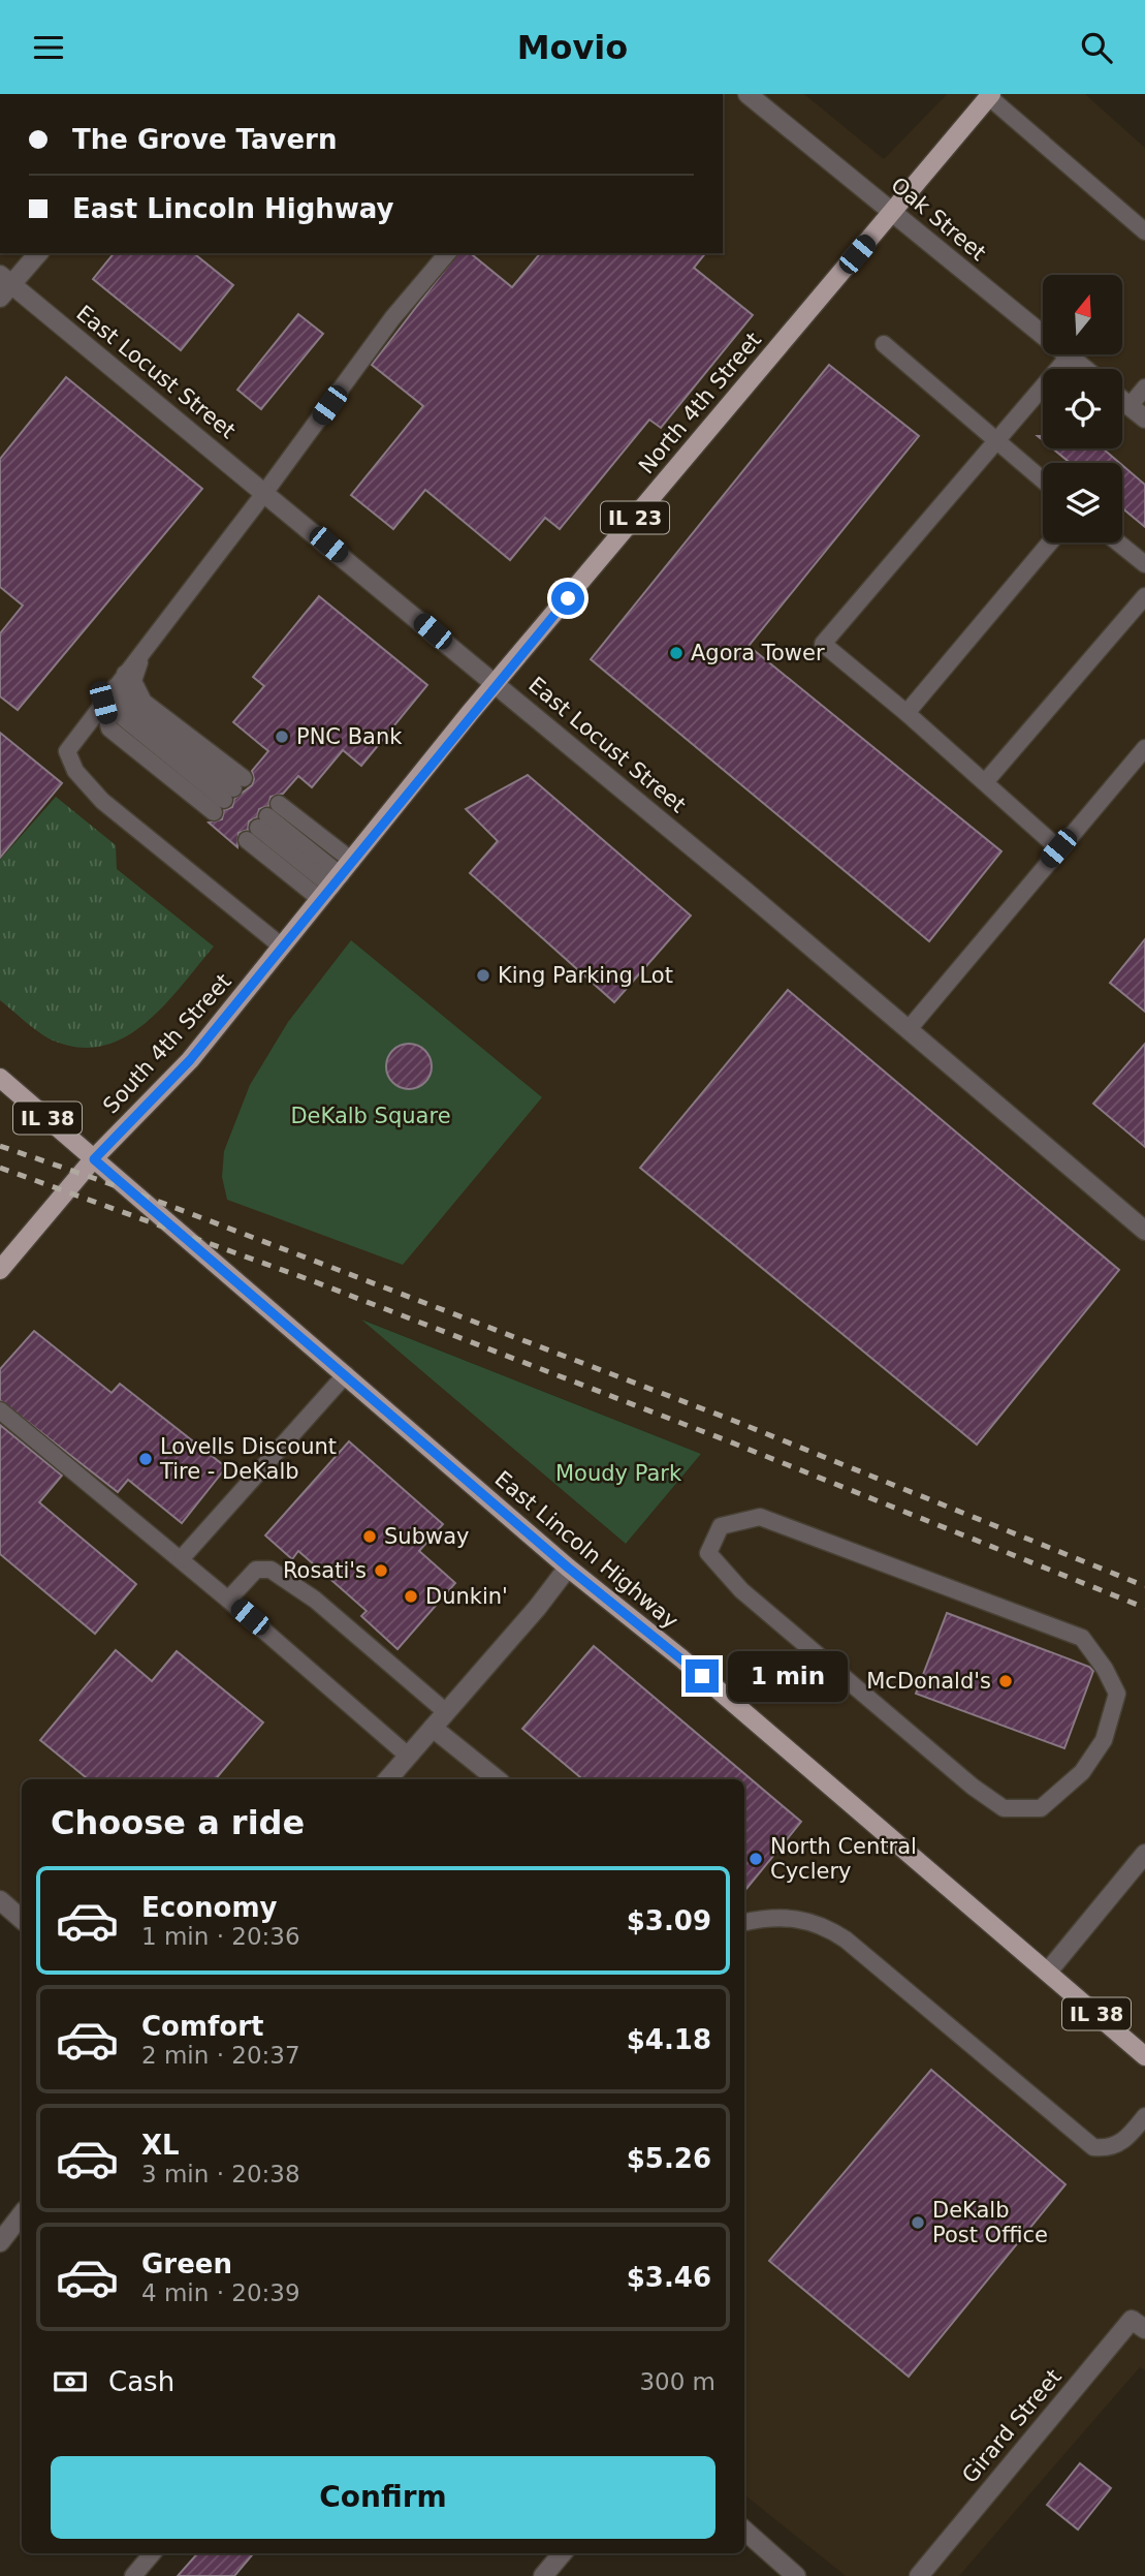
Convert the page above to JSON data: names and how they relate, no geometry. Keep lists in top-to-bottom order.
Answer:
{
  "streets": {
    "main road": [
      "North 4th Street",
      "IL 23",
      "South 4th Street",
      "IL 38",
      "East Lincoln Highway"
    ],
    "street": ["Oak Street", "East Locust Street", "Girard Street"]
  },
  "crossings": [
    ["Oak Street", "North 4th Street"],
    ["East Locust Street", "North 4th Street"],
    ["North 4th Street", "South 4th Street"],
    ["South 4th Street", "East Lincoln Highway"]
  ],
  "parks": ["DeKalb Square", "Moudy Park"],
  "places": [
    "Agora Tower",
    "PNC Bank",
    "King Parking Lot",
    "Lovells Discount Tire - DeKalb",
    "Subway",
    "Rosati's",
    "Dunkin'",
    "McDonald's",
    "North Central Cyclery",
    "DeKalb Post Office"
  ],
  "north": "top",
  "page": {
    "header": "Movio",
    "banner": ["The Grove Tavern", "East Lincoln Highway"],
    "bubble": "1 min",
    "heading": "Choose a ride",
    "list": [
      {
        "name": "Economy",
        "note": "1 min · 20:36",
        "value": "$3.09"
      },
      {
        "name": "Comfort",
        "note": "2 min · 20:37",
        "value": "$4.18"
      },
      {
        "name": "XL",
        "note": "3 min · 20:38",
        "value": "$5.26"
      },
      {
        "name": "Green",
        "note": "4 min · 20:39",
        "value": "$3.46"
      }
    ],
    "pay": ["Cash", "300 m"],
    "buttons": "Confirm"
  }
}
